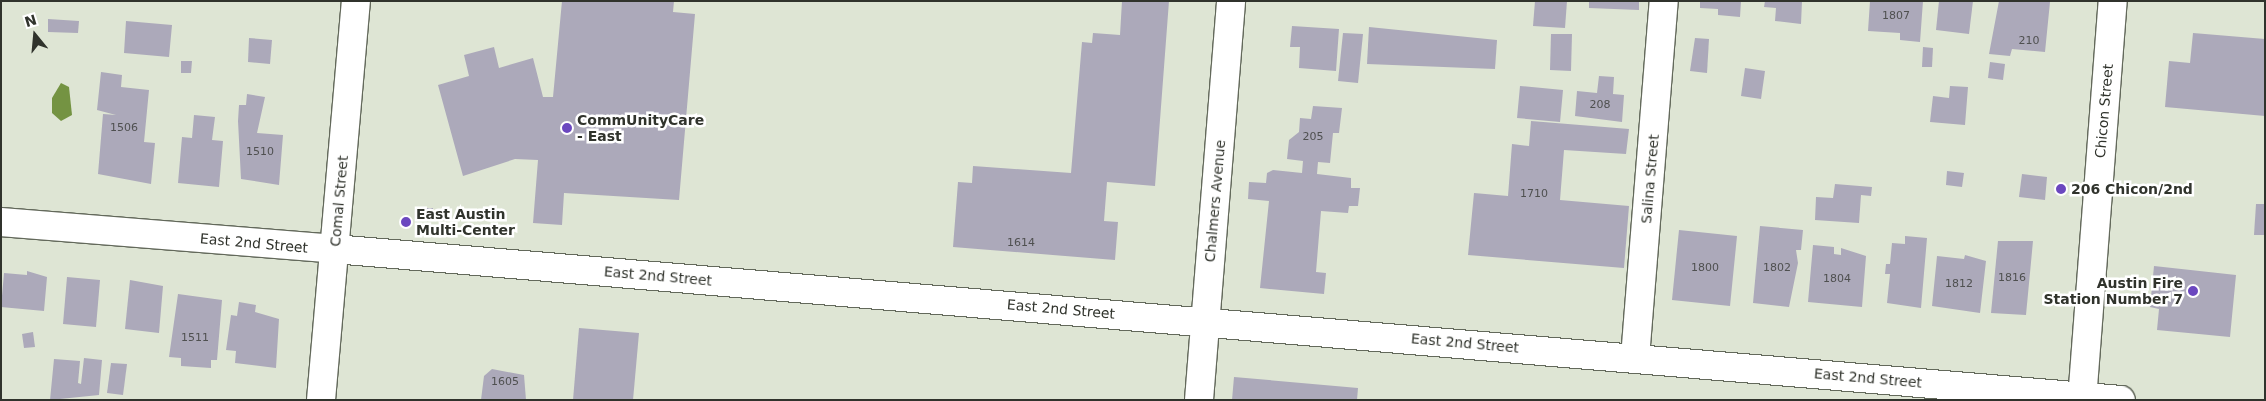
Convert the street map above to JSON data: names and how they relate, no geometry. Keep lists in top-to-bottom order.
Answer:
{
  "streets": {
    "street": [
      "Chicon Street",
      "Salina Street",
      "Comal Street",
      "Chalmers Avenue",
      "East 2nd Street"
    ]
  },
  "crossings": [
    ["Chicon Street", "East 2nd Street"],
    ["Salina Street", "East 2nd Street"],
    ["Comal Street", "East 2nd Street"],
    ["Chalmers Avenue", "East 2nd Street"]
  ],
  "places": [
    "CommUnityCare - East",
    "206 Chicon/2nd",
    "East Austin Multi-Center",
    "Austin Fire Station Number 7"
  ],
  "house_numbers": [
    "1807",
    "210",
    "208",
    "1506",
    "205",
    "1510",
    "1710",
    "1614",
    "1800",
    "1802",
    "1816",
    "1804",
    "1812",
    "1511",
    "1605"
  ],
  "north": "top"
}
